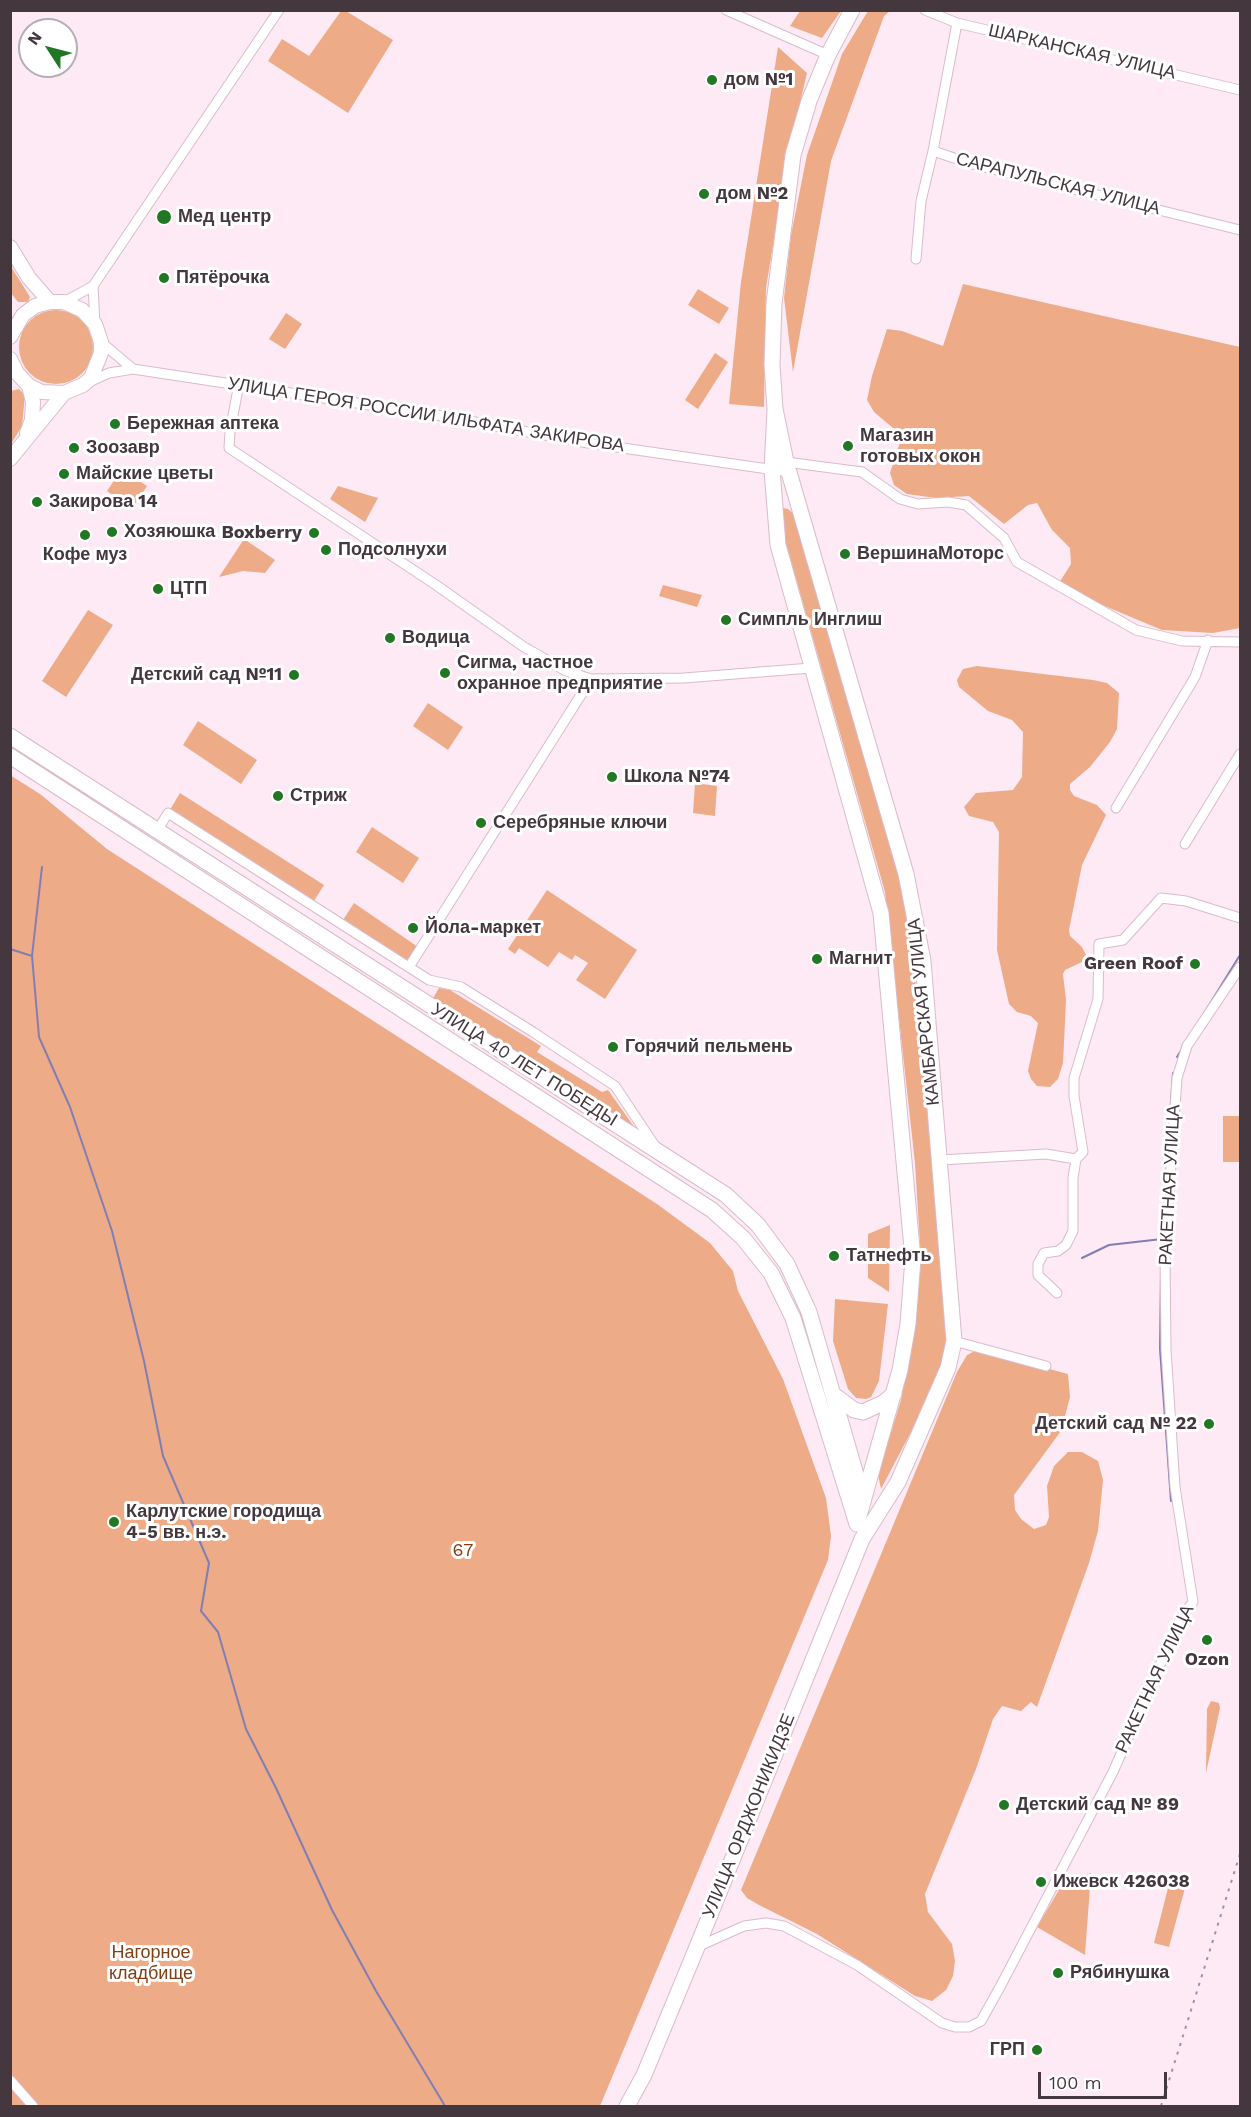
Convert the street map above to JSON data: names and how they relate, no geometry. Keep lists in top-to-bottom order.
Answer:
{
  "streets": {
    "main road": ["КАМБАРСКАЯ УЛИЦА", "УЛИЦА 40 ЛЕТ ПОБЕДЫ", "УЛИЦА ОРДЖОНИКИДЗЕ"],
    "street": [
      "ШАРКАНСКАЯ УЛИЦА",
      "САРАПУЛЬСКАЯ УЛИЦА",
      "УЛИЦА ГЕРОЯ РОССИИ ИЛЬФАТА ЗАКИРОВА",
      "РАКЕТНАЯ УЛИЦА"
    ]
  },
  "crossings": [
    ["ШАРКАНСКАЯ УЛИЦА", "САРАПУЛЬСКАЯ УЛИЦА"],
    ["УЛИЦА ГЕРОЯ РОССИИ ИЛЬФАТА ЗАКИРОВА", "КАМБАРСКАЯ УЛИЦА"],
    ["КАМБАРСКАЯ УЛИЦА", "УЛИЦА 40 ЛЕТ ПОБЕДЫ"],
    ["КАМБАРСКАЯ УЛИЦА", "УЛИЦА ОРДЖОНИКИДЗЕ"],
    ["УЛИЦА 40 ЛЕТ ПОБЕДЫ", "УЛИЦА ОРДЖОНИКИДЗЕ"],
    ["РАКЕТНАЯ УЛИЦА", "УЛИЦА ОРДЖОНИКИДЗЕ"]
  ],
  "parks": ["67", "Нагорное кладбище"],
  "places": [
    "дом №1",
    "дом №2",
    "Мед центр",
    "Пятёрочка",
    "Бережная аптека",
    "Магазин готовых окон",
    "Зоозавр",
    "Майские цветы",
    "Закирова 14",
    "Хозяюшка",
    "Boxberry",
    "Кофе муз",
    "Подсолнухи",
    "ВершинаМоторс",
    "ЦТП",
    "Симпль Инглиш",
    "Водица",
    "Сигма, частное охранное предприятие",
    "Детский сад №11",
    "Школа №74",
    "Стриж",
    "Серебряные ключи",
    "Йола-маркет",
    "Магнит",
    "Green Roof",
    "Горячий пельмень",
    "Татнефть",
    "Детский сад № 22",
    "Карлутские городища 4-5 вв. н.э.",
    "Ozon",
    "Детский сад № 89",
    "Ижевск 426038",
    "Рябинушка",
    "ГРП"
  ],
  "scale_bar": "100 m",
  "north": "top left"
}
